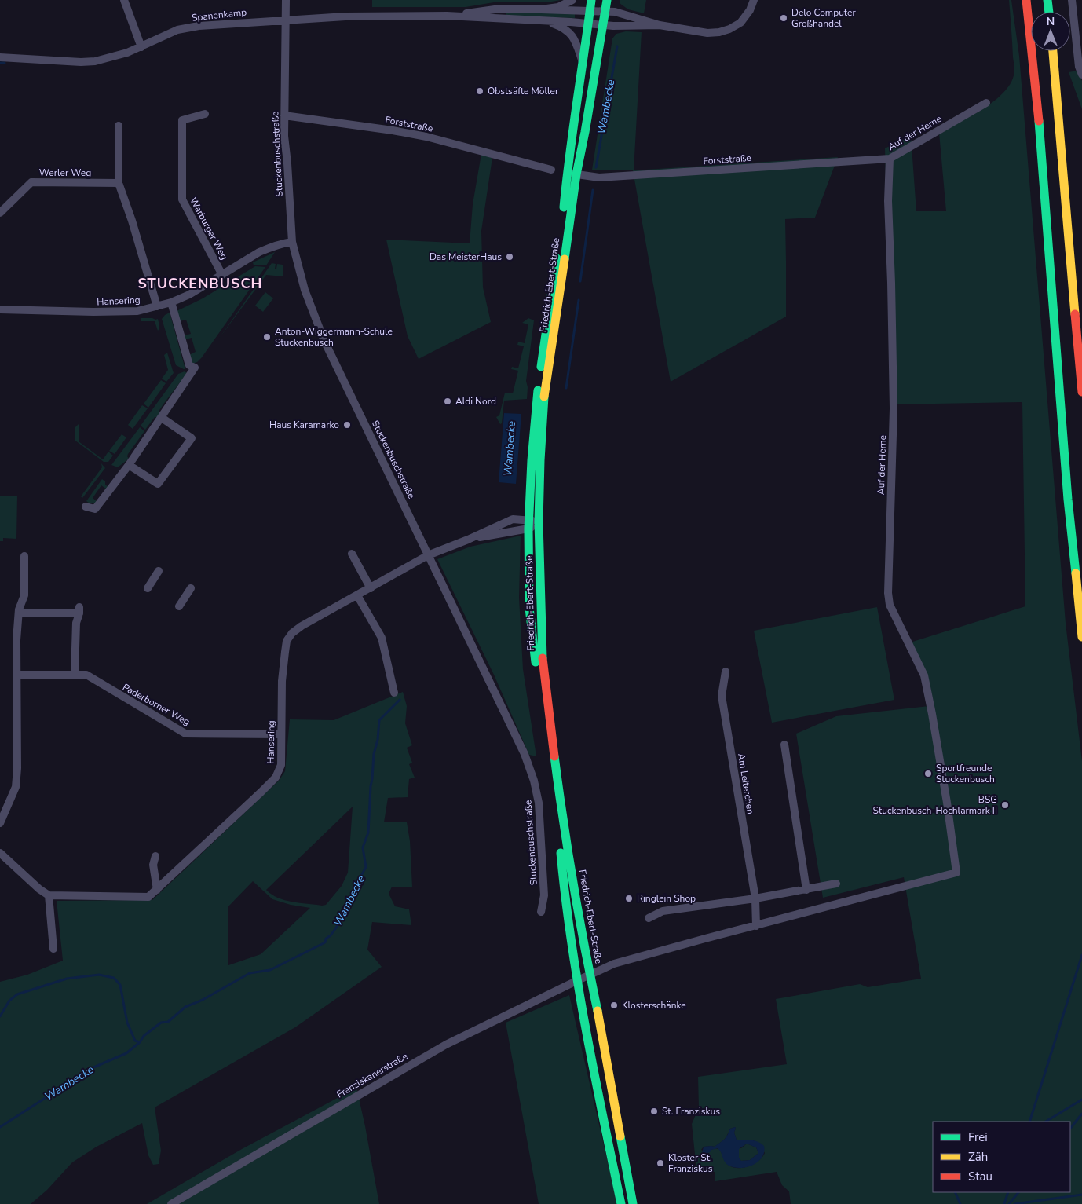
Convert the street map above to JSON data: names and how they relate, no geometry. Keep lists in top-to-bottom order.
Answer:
{
  "streets": {
    "main road": ["Friedrich-Ebert-Straße"],
    "street": [
      "Spanenkamp",
      "Forststraße",
      "Auf der Herne",
      "Stuckenbuschstraße",
      "Werler Weg",
      "Warburger Weg",
      "Hansering",
      "Paderborner Weg",
      "Am Leiterchen",
      "Franziskanerstraße"
    ]
  },
  "crossings": [
    ["Spanenkamp", "Stuckenbuschstraße"],
    ["Spanenkamp", "Friedrich-Ebert-Straße"],
    ["Forststraße", "Auf der Herne"],
    ["Forststraße", "Stuckenbuschstraße"],
    ["Forststraße", "Friedrich-Ebert-Straße"],
    ["Auf der Herne", "Am Leiterchen"],
    ["Stuckenbuschstraße", "Hansering"],
    ["Warburger Weg", "Hansering"],
    ["Friedrich-Ebert-Straße", "Hansering"],
    ["Friedrich-Ebert-Straße", "Franziskanerstraße"],
    ["Hansering", "Paderborner Weg"]
  ],
  "districts": ["STUCKENBUSCH"],
  "water": ["Wambecke"],
  "places": [
    "Delo Computer Großhandel",
    "Obstsäfte Möller",
    "Das MeisterHaus",
    "Anton-Wiggermann-Schule Stuckenbusch",
    "Aldi Nord",
    "Haus Karamarko",
    "Sportfreunde Stuckenbusch",
    "BSG Stuckenbusch-Hochlarmark II",
    "Ringlein Shop",
    "Klosterschänke",
    "St. Franziskus",
    "Kloster St. Franziskus"
  ],
  "legend": ["Frei", "Zäh", "Stau"],
  "north": "top"
}
